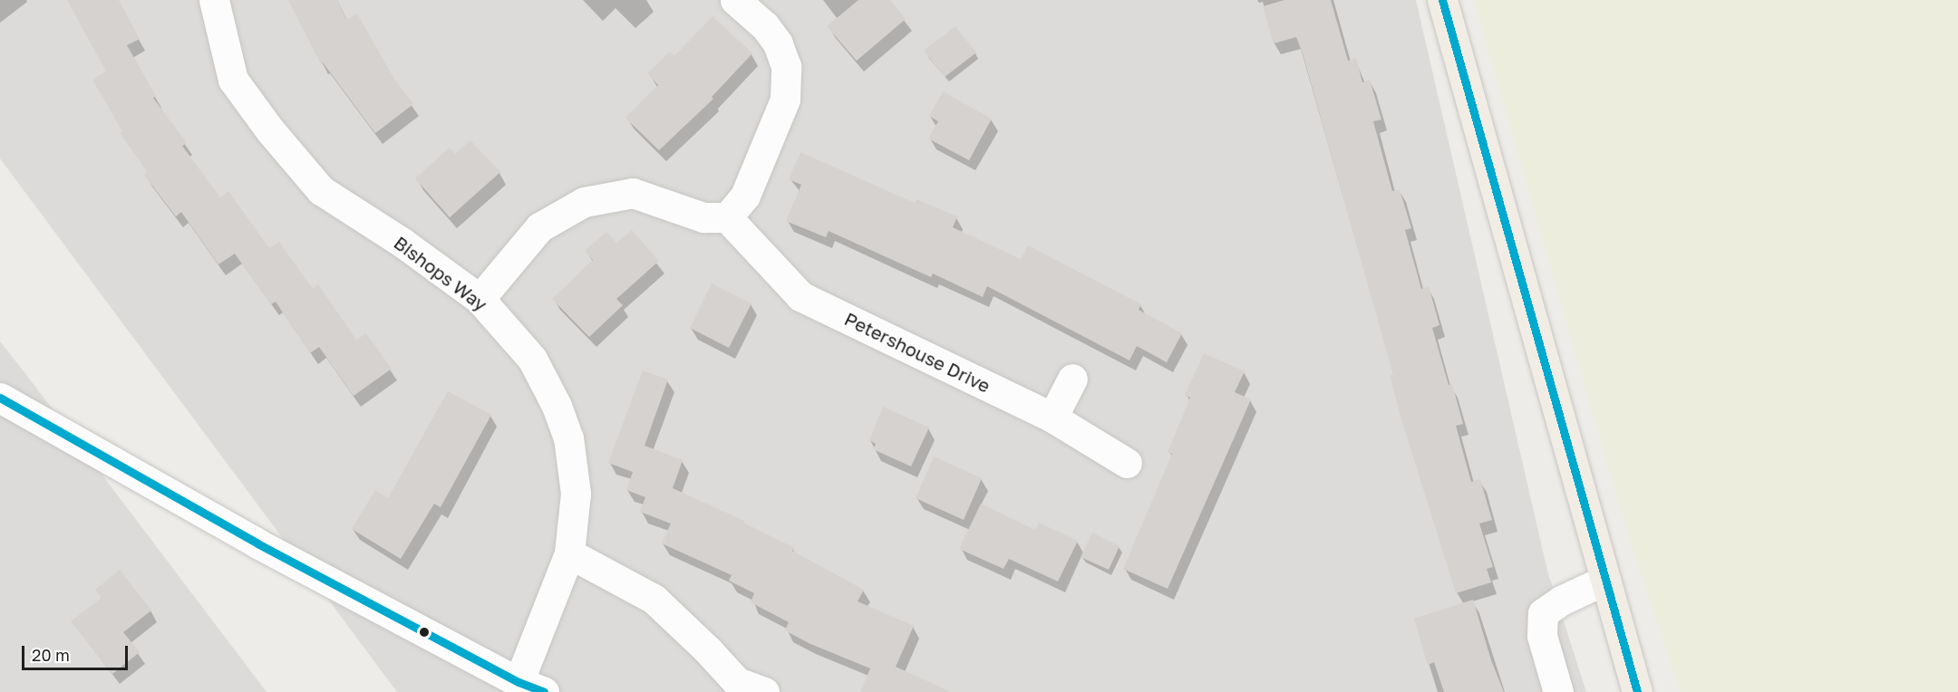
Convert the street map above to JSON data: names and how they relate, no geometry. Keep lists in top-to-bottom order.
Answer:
{
  "streets": {
    "street": ["Bishops Way", "Petershouse Drive"]
  },
  "scale_bar": "20 m"
}
